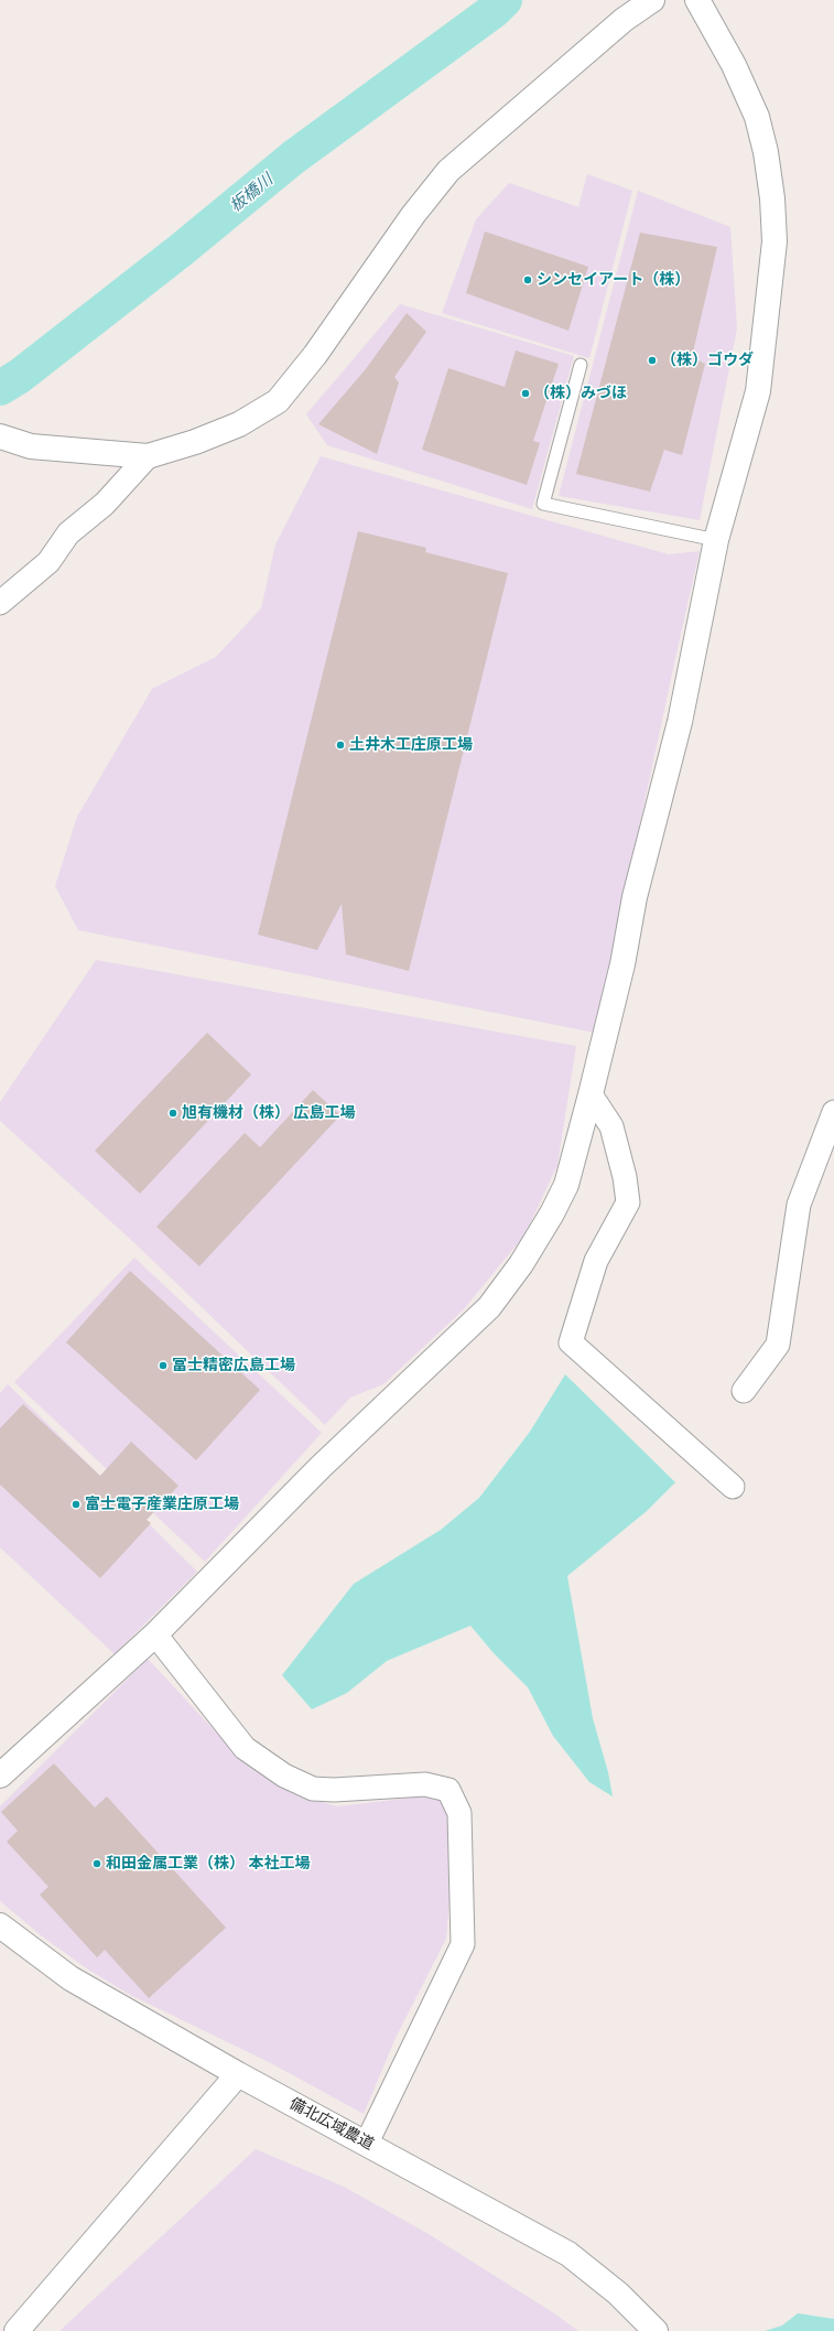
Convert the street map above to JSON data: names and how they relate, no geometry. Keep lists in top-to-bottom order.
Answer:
{
  "streets": {
    "street": ["備北広域農道"]
  },
  "water": ["板橋川"],
  "places": [
    "シンセイアート（株）",
    "（株）ゴウダ",
    "（株）みづほ",
    "土井木工庄原工場",
    "旭有機材（株） 広島工場",
    "冨士精密広島工場",
    "富士電子産業庄原工場",
    "和田金属工業（株） 本社工場"
  ]
}
